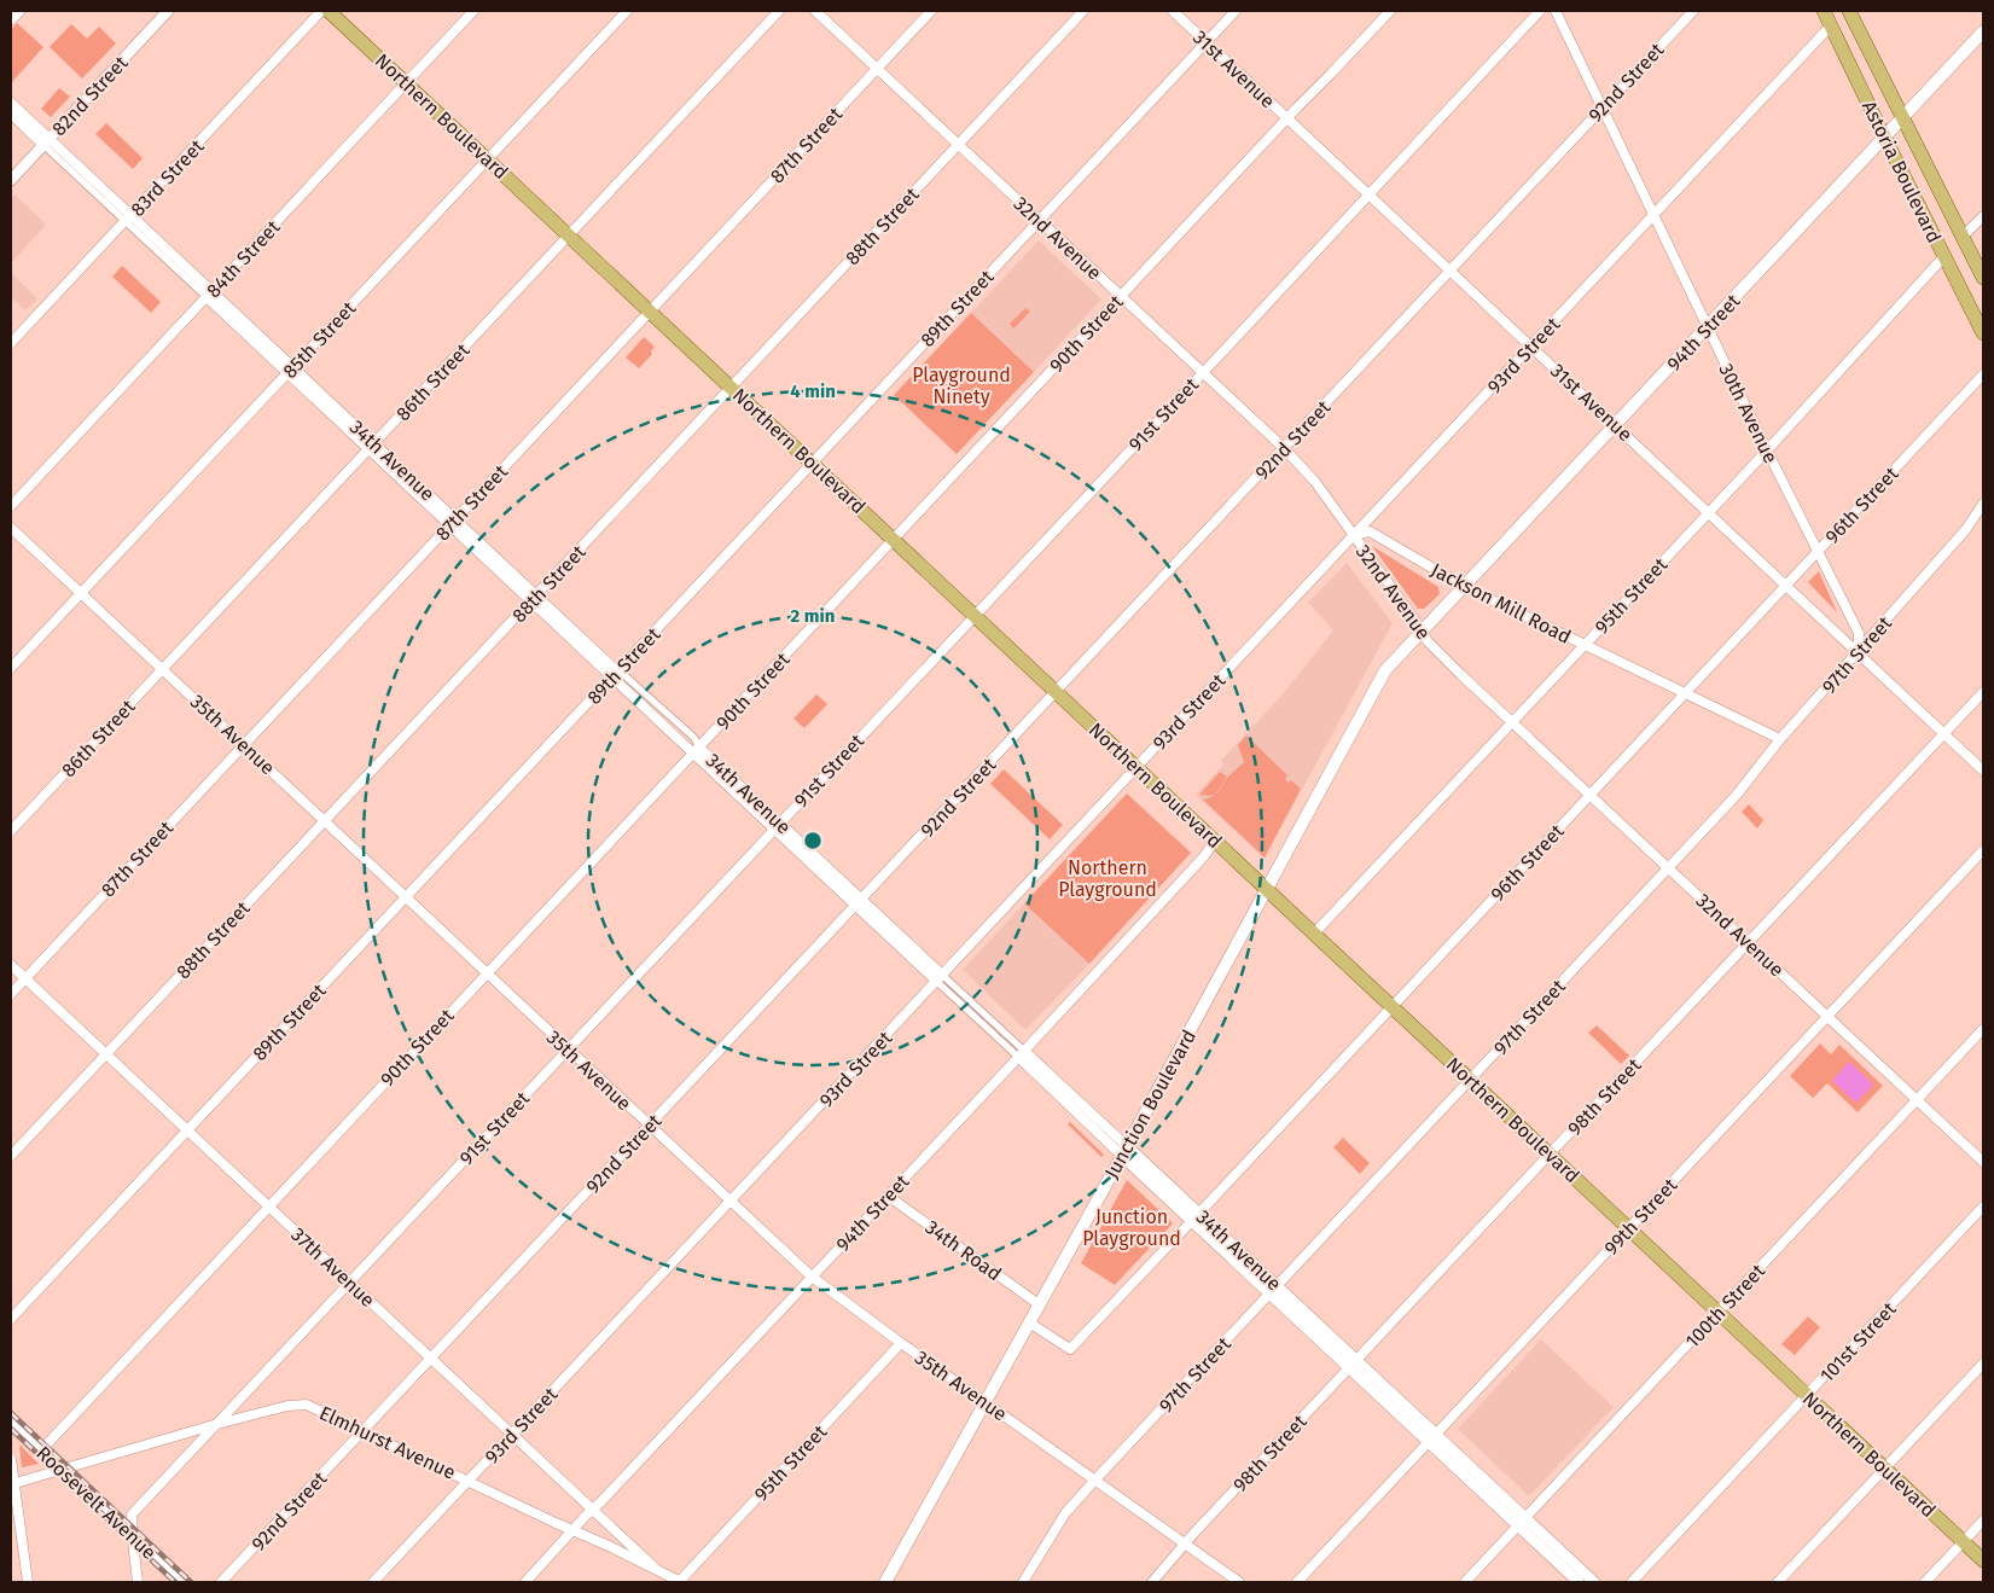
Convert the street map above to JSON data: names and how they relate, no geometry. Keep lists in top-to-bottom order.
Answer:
{
  "streets": {
    "main road": [
      "Northern Boulevard",
      "Astoria Boulevard",
      "94th Street",
      "Junction Boulevard",
      "Roosevelt Avenue"
    ],
    "street": [
      "31st Avenue",
      "92nd Street",
      "82nd Street",
      "87th Street",
      "83rd Street",
      "88th Street",
      "32nd Avenue",
      "84th Street",
      "89th Street",
      "90th Street",
      "85th Street",
      "93rd Street",
      "86th Street",
      "30th Avenue",
      "91st Street",
      "34th Avenue",
      "96th Street",
      "95th Street",
      "Jackson Mill Road",
      "97th Street",
      "35th Avenue",
      "98th Street",
      "99th Street",
      "34th Road",
      "37th Avenue",
      "100th Street",
      "101st Street",
      "Elmhurst Avenue"
    ]
  },
  "crossings": [
    ["31st Avenue", "92nd Street"],
    ["31st Avenue", "89th Street"],
    ["31st Avenue", "94th Street"],
    ["31st Avenue", "90th Street"],
    ["31st Avenue", "93rd Street"],
    ["31st Avenue", "30th Avenue"],
    ["31st Avenue", "91st Street"],
    ["31st Avenue", "96th Street"],
    ["31st Avenue", "95th Street"],
    ["31st Avenue", "97th Street"],
    ["31st Avenue", "98th Street"],
    ["92nd Street", "Northern Boulevard"],
    ["92nd Street", "32nd Avenue"],
    ["92nd Street", "30th Avenue"],
    ["92nd Street", "34th Avenue"],
    ["92nd Street", "35th Avenue"],
    ["92nd Street", "37th Avenue"],
    ["92nd Street", "Elmhurst Avenue"],
    ["82nd Street", "34th Avenue"],
    ["Northern Boulevard", "87th Street"],
    ["Northern Boulevard", "88th Street"],
    ["Northern Boulevard", "84th Street"],
    ["Northern Boulevard", "89th Street"],
    ["Northern Boulevard", "94th Street"],
    ["Northern Boulevard", "90th Street"],
    ["Northern Boulevard", "85th Street"],
    ["Northern Boulevard", "93rd Street"],
    ["Northern Boulevard", "86th Street"],
    ["Northern Boulevard", "91st Street"],
    ["Northern Boulevard", "96th Street"],
    ["Northern Boulevard", "95th Street"],
    ["Northern Boulevard", "97th Street"],
    ["Northern Boulevard", "98th Street"],
    ["Northern Boulevard", "Junction Boulevard"],
    ["Northern Boulevard", "99th Street"],
    ["Northern Boulevard", "100th Street"],
    ["Northern Boulevard", "101st Street"],
    ["87th Street", "32nd Avenue"],
    ["87th Street", "34th Avenue"],
    ["87th Street", "35th Avenue"],
    ["87th Street", "37th Avenue"],
    ["Astoria Boulevard", "94th Street"],
    ["Astoria Boulevard", "93rd Street"],
    ["Astoria Boulevard", "95th Street"],
    ["83rd Street", "34th Avenue"],
    ["88th Street", "32nd Avenue"],
    ["88th Street", "34th Avenue"],
    ["88th Street", "35th Avenue"],
    ["88th Street", "37th Avenue"],
    ["32nd Avenue", "89th Street"],
    ["32nd Avenue", "94th Street"],
    ["32nd Avenue", "90th Street"],
    ["32nd Avenue", "93rd Street"],
    ["32nd Avenue", "91st Street"],
    ["32nd Avenue", "96th Street"],
    ["32nd Avenue", "95th Street"],
    ["32nd Avenue", "Jackson Mill Road"],
    ["32nd Avenue", "97th Street"],
    ["32nd Avenue", "98th Street"],
    ["32nd Avenue", "Junction Boulevard"],
    ["32nd Avenue", "99th Street"],
    ["32nd Avenue", "100th Street"],
    ["84th Street", "34th Avenue"],
    ["89th Street", "34th Avenue"],
    ["89th Street", "35th Avenue"],
    ["89th Street", "37th Avenue"],
    ["94th Street", "30th Avenue"],
    ["94th Street", "34th Avenue"],
    ["94th Street", "Jackson Mill Road"],
    ["94th Street", "35th Avenue"],
    ["94th Street", "Junction Boulevard"],
    ["94th Street", "34th Road"],
    ["94th Street", "37th Avenue"],
    ["94th Street", "Elmhurst Avenue"],
    ["90th Street", "34th Avenue"],
    ["90th Street", "35th Avenue"],
    ["90th Street", "37th Avenue"],
    ["90th Street", "Roosevelt Avenue"],
    ["85th Street", "34th Avenue"],
    ["85th Street", "35th Avenue"],
    ["93rd Street", "30th Avenue"],
    ["93rd Street", "34th Avenue"],
    ["93rd Street", "Jackson Mill Road"],
    ["93rd Street", "35th Avenue"],
    ["93rd Street", "37th Avenue"],
    ["93rd Street", "Elmhurst Avenue"],
    ["86th Street", "34th Avenue"],
    ["86th Street", "35th Avenue"],
    ["30th Avenue", "96th Street"],
    ["30th Avenue", "95th Street"],
    ["30th Avenue", "97th Street"],
    ["91st Street", "34th Avenue"],
    ["91st Street", "35th Avenue"],
    ["91st Street", "37th Avenue"],
    ["91st Street", "Elmhurst Avenue"],
    ["91st Street", "Roosevelt Avenue"],
    ["34th Avenue", "96th Street"],
    ["34th Avenue", "97th Street"],
    ["34th Avenue", "98th Street"],
    ["34th Avenue", "Junction Boulevard"],
    ["34th Avenue", "99th Street"],
    ["34th Avenue", "100th Street"],
    ["96th Street", "Jackson Mill Road"],
    ["96th Street", "Junction Boulevard"],
    ["95th Street", "Jackson Mill Road"],
    ["95th Street", "35th Avenue"],
    ["95th Street", "Elmhurst Avenue"],
    ["Jackson Mill Road", "97th Street"],
    ["97th Street", "35th Avenue"],
    ["35th Avenue", "98th Street"],
    ["35th Avenue", "Junction Boulevard"],
    ["Junction Boulevard", "34th Road"],
    ["37th Avenue", "Elmhurst Avenue"],
    ["Elmhurst Avenue", "Roosevelt Avenue"]
  ],
  "parks": ["Playground Ninety", "Northern Playground", "Junction Playground"],
  "rings": ["4 min", "2 min"]
}
